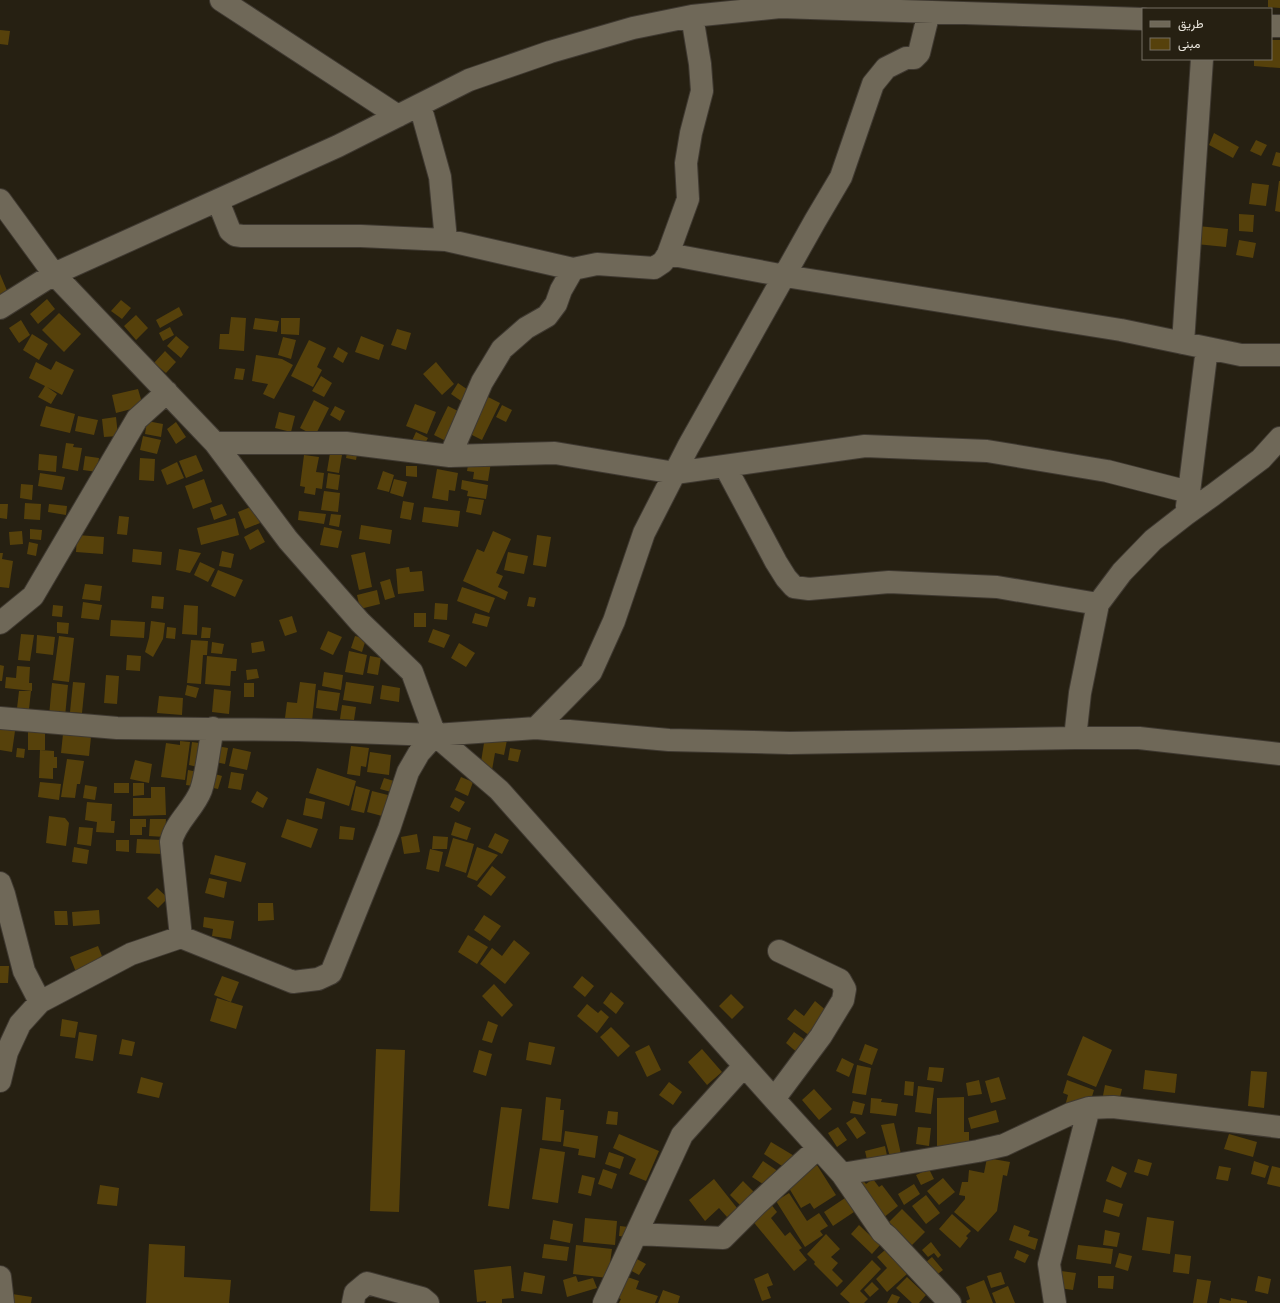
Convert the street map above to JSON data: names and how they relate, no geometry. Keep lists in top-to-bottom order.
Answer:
{
  "legend": ["طريق", "مبنى"]
}
